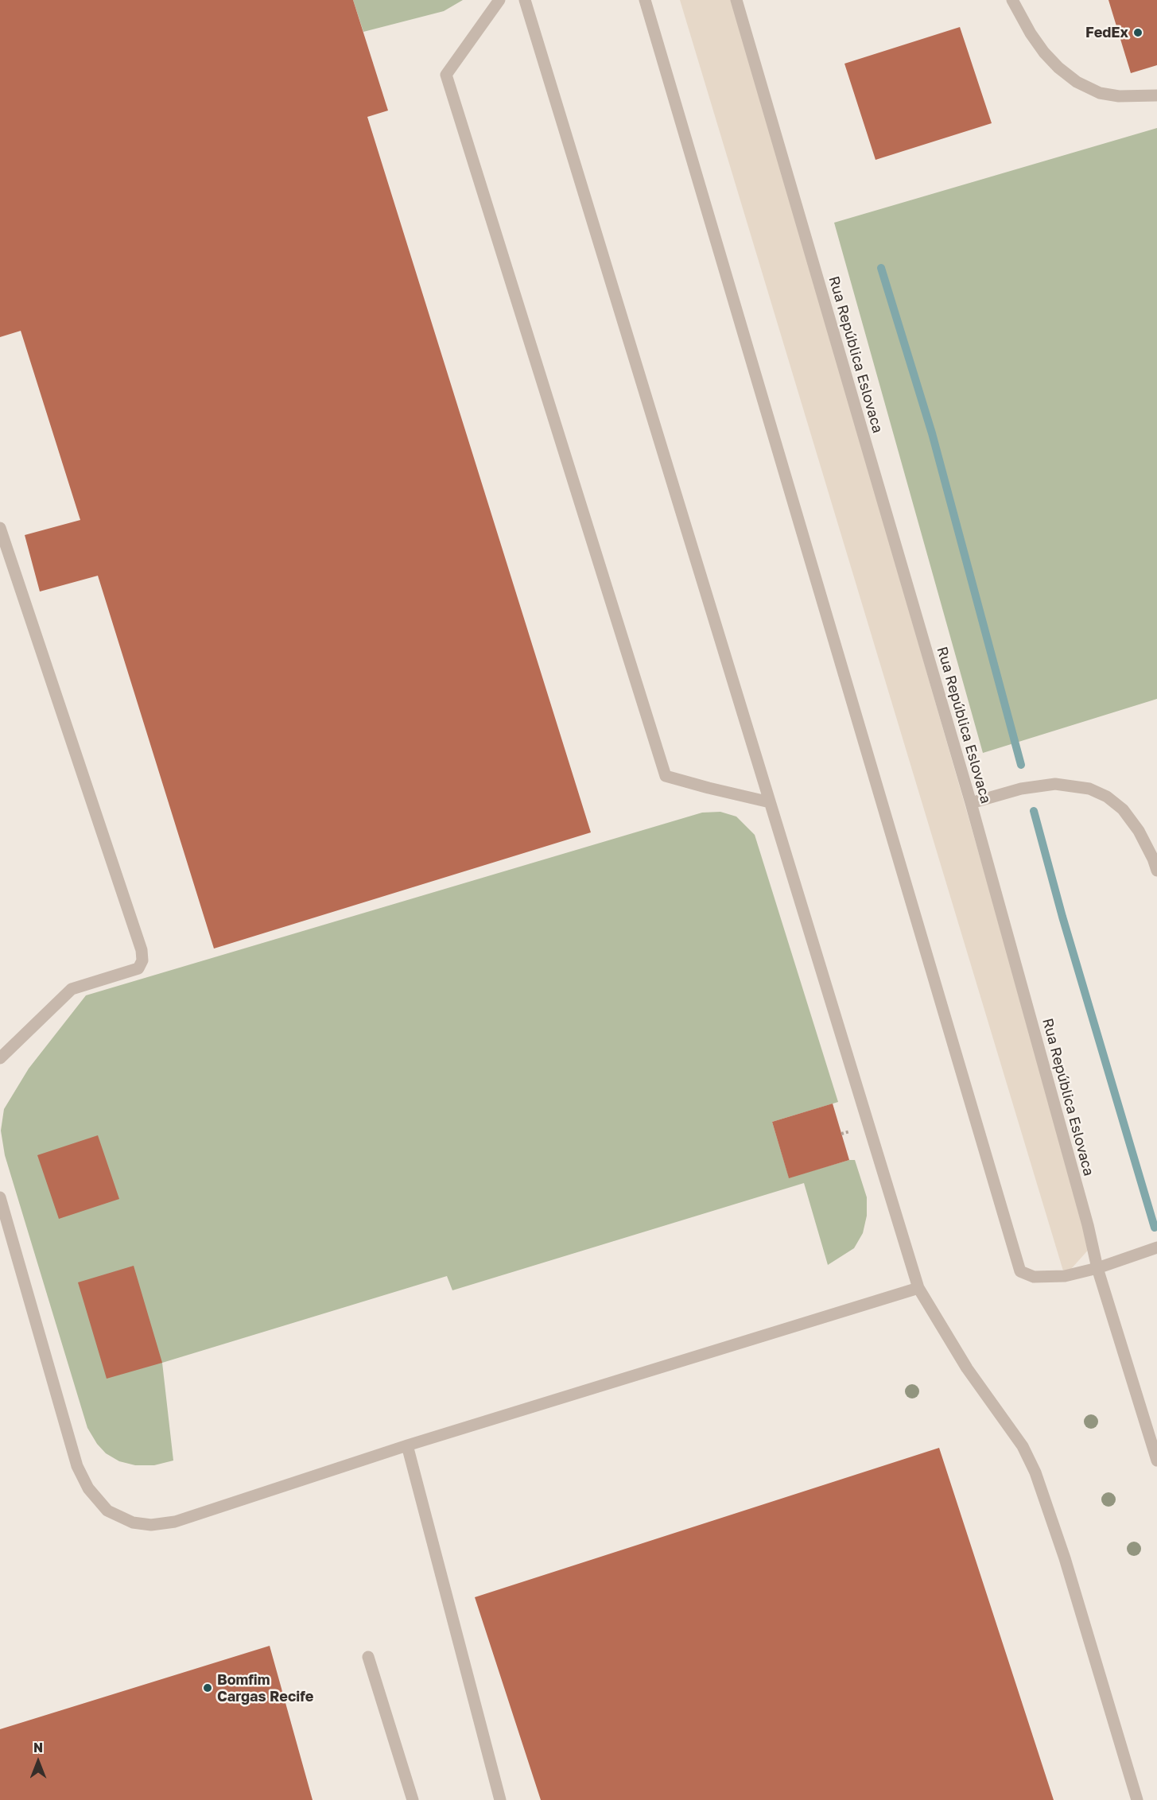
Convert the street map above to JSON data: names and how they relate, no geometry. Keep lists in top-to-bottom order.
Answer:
{
  "streets": {
    "lane": ["Rua República Eslovaca"]
  },
  "places": ["FedEx", "Bomfim Cargas Recife"],
  "north": "top"
}
